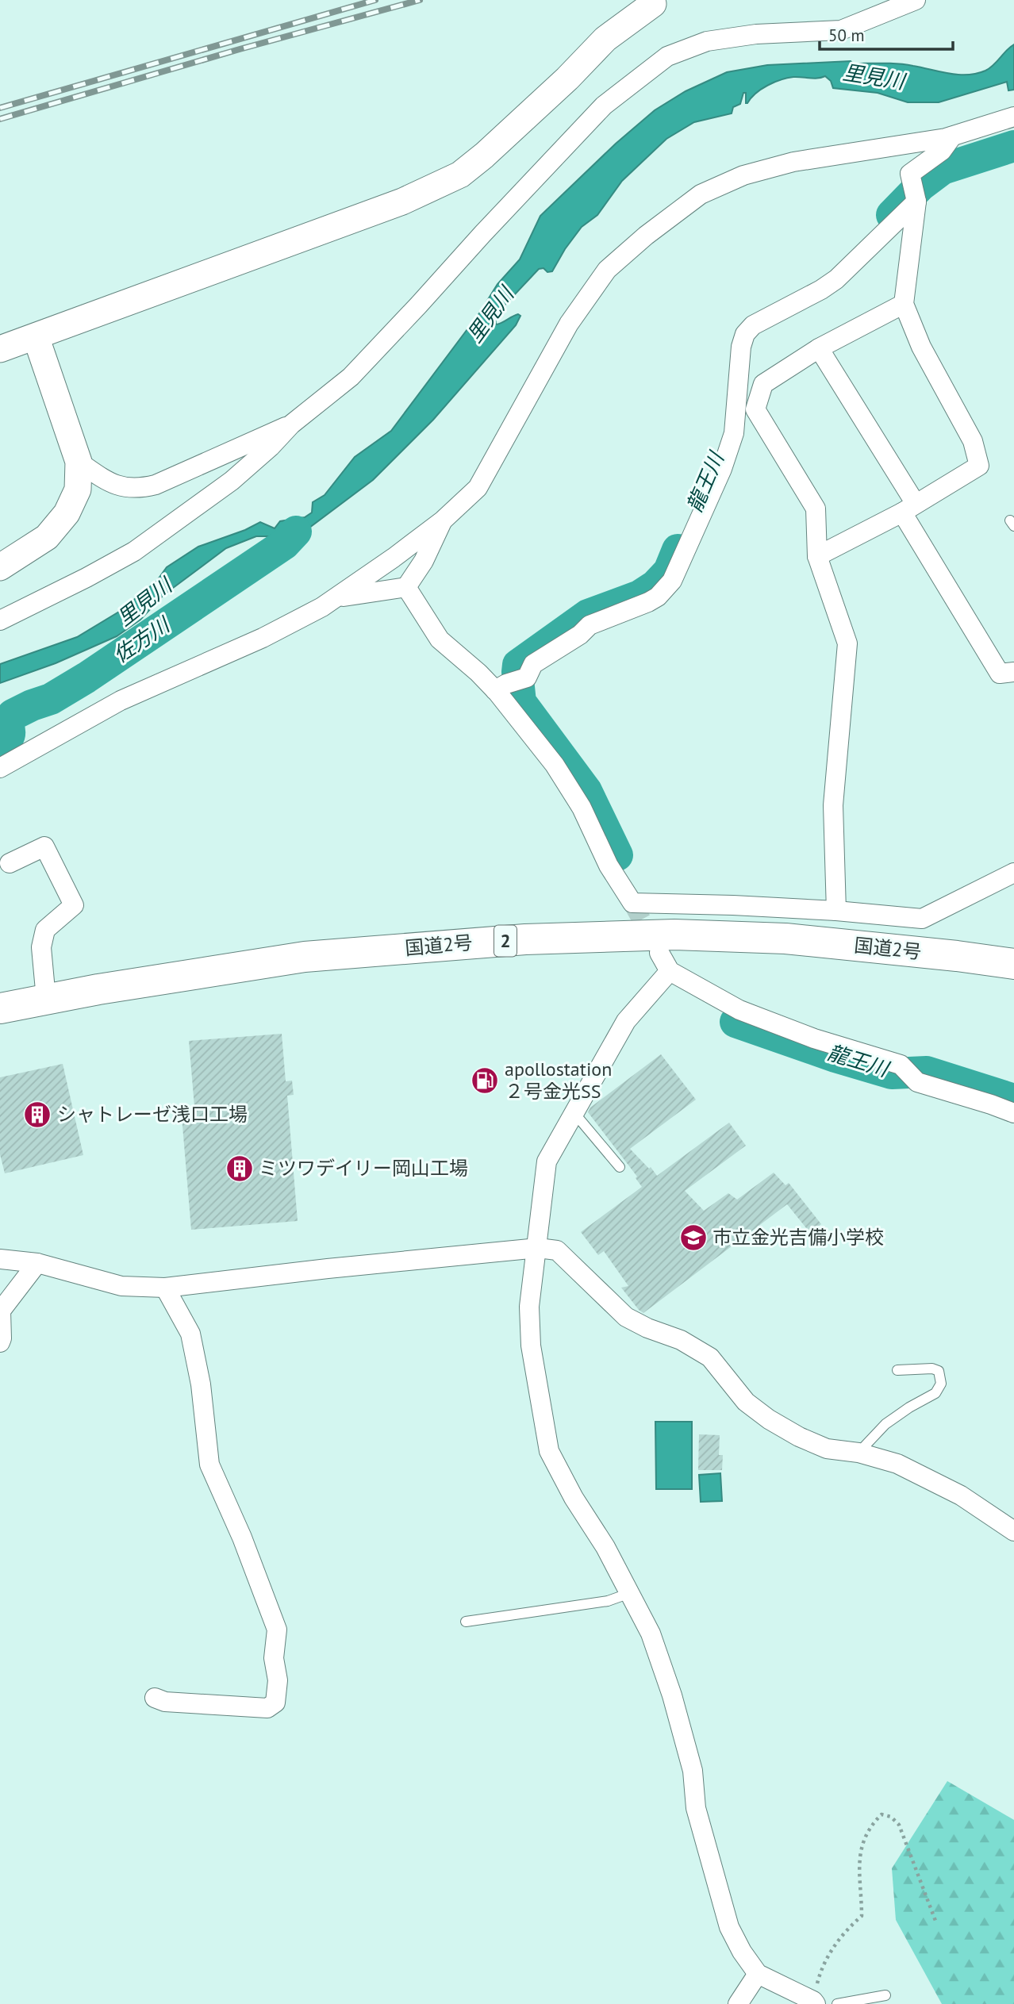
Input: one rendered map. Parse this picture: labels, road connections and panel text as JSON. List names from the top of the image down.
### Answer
{
  "streets": {
    "highway": ["2", "国道2号"]
  },
  "water": ["里見川", "龍王川", "佐方川"],
  "places": {
    "fuel station": ["apollostation ２号金光SS"],
    "building": ["シャトレーゼ浅口工場", "ミツワデイリー岡山工場"],
    "school or university": ["市立金光吉備小学校"]
  },
  "scale_bar": "50 m"
}
